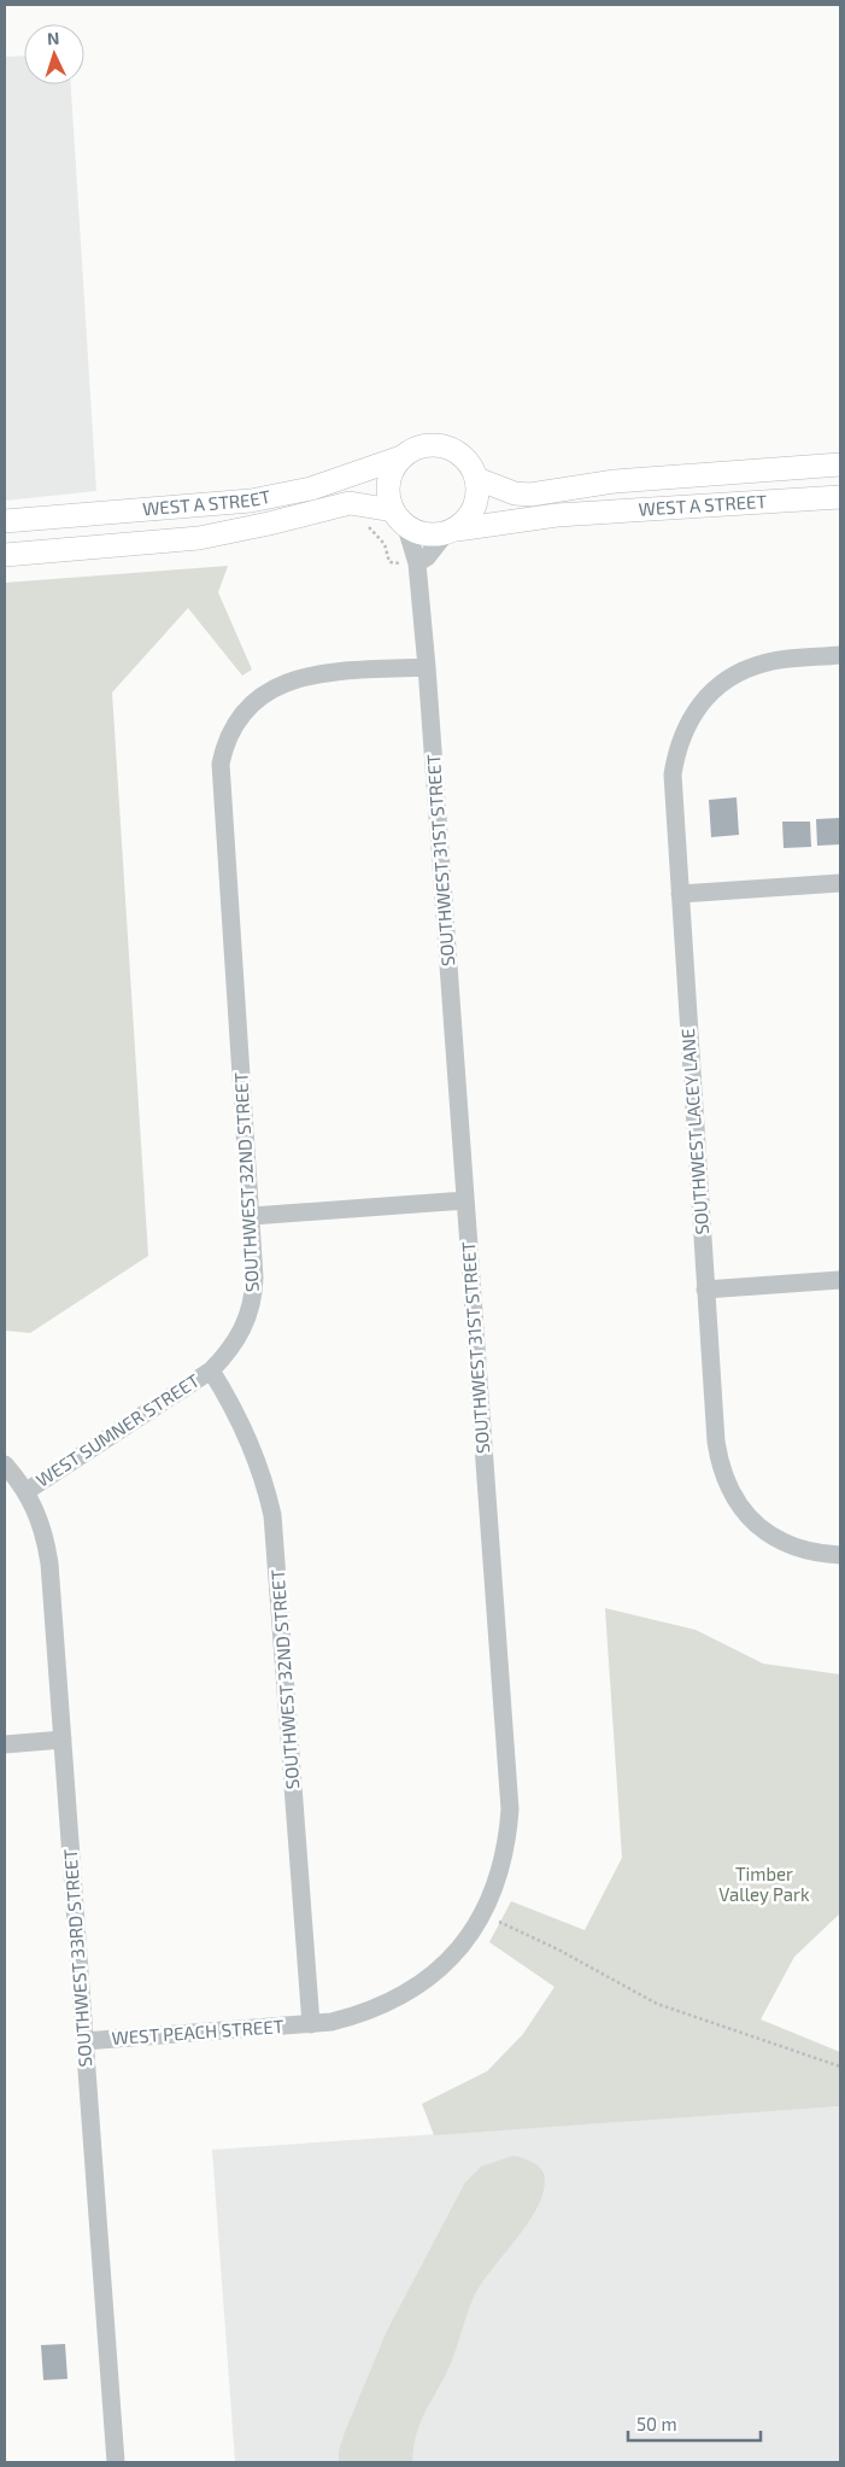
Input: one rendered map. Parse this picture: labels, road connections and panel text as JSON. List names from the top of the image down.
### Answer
{
  "streets": {
    "main road": ["WEST A STREET"],
    "street": [
      "SOUTHWEST 31ST STREET",
      "SOUTHWEST LACEY LANE",
      "SOUTHWEST 32ND STREET",
      "WEST SUMNER STREET",
      "SOUTHWEST 33RD STREET",
      "WEST PEACH STREET"
    ]
  },
  "crossings": [
    ["WEST A STREET", "SOUTHWEST 31ST STREET"],
    ["SOUTHWEST 31ST STREET", "SOUTHWEST 32ND STREET"],
    ["SOUTHWEST 31ST STREET", "WEST PEACH STREET"],
    ["SOUTHWEST 32ND STREET", "WEST SUMNER STREET"],
    ["SOUTHWEST 32ND STREET", "WEST PEACH STREET"],
    ["WEST SUMNER STREET", "SOUTHWEST 33RD STREET"],
    ["SOUTHWEST 33RD STREET", "WEST PEACH STREET"]
  ],
  "parks": ["Timber Valley Park"],
  "scale_bar": "50 m",
  "north": "top"
}
